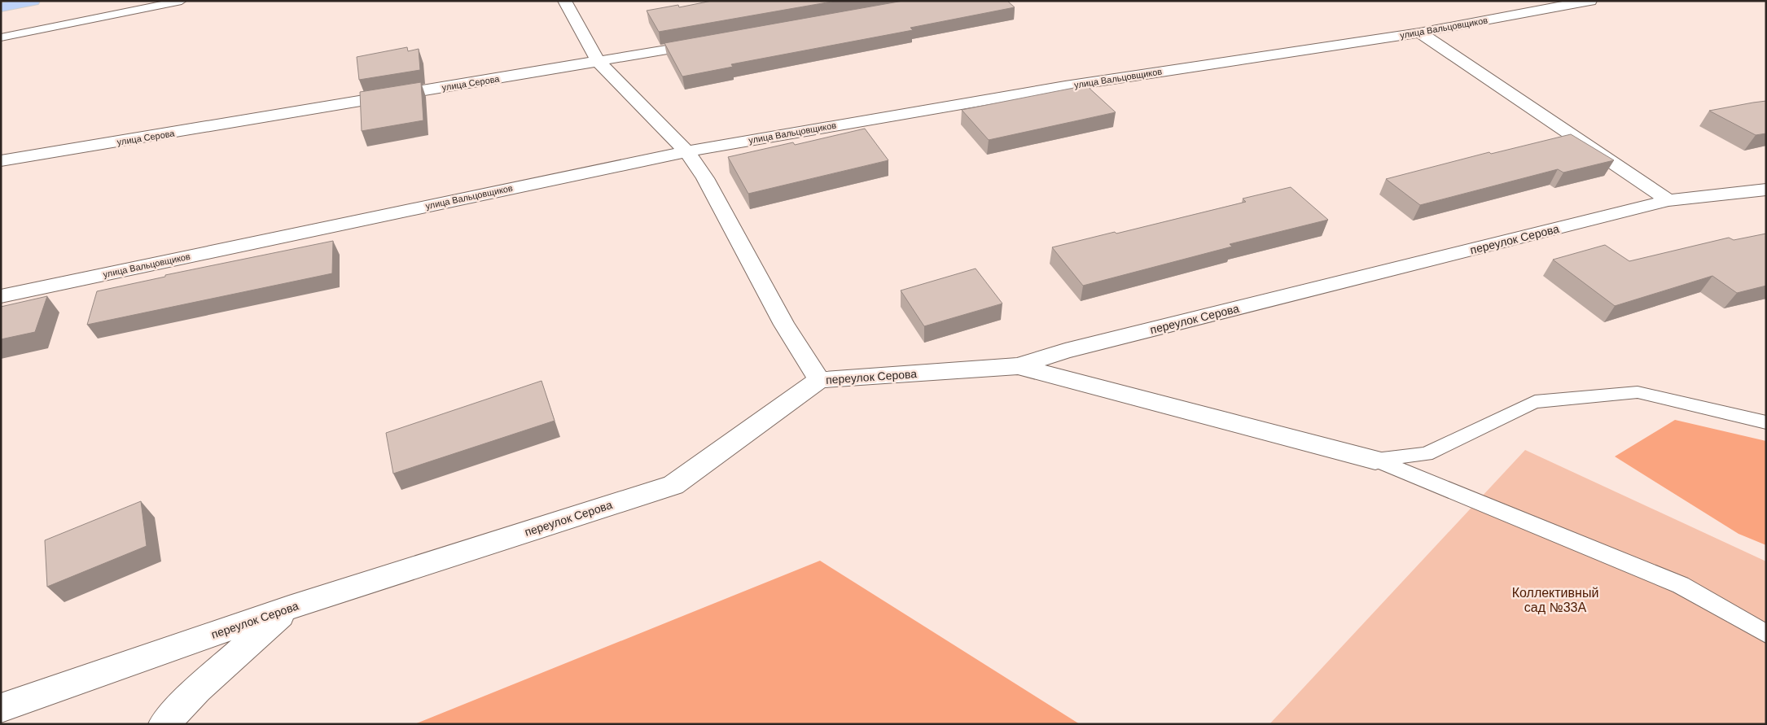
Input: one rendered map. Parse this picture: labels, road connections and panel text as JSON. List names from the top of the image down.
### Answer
{
  "streets": {
    "street": ["улица Вальцовщиков", "улица Серова", "переулок Серова"]
  },
  "parks": ["Коллективный сад №33А"]
}
